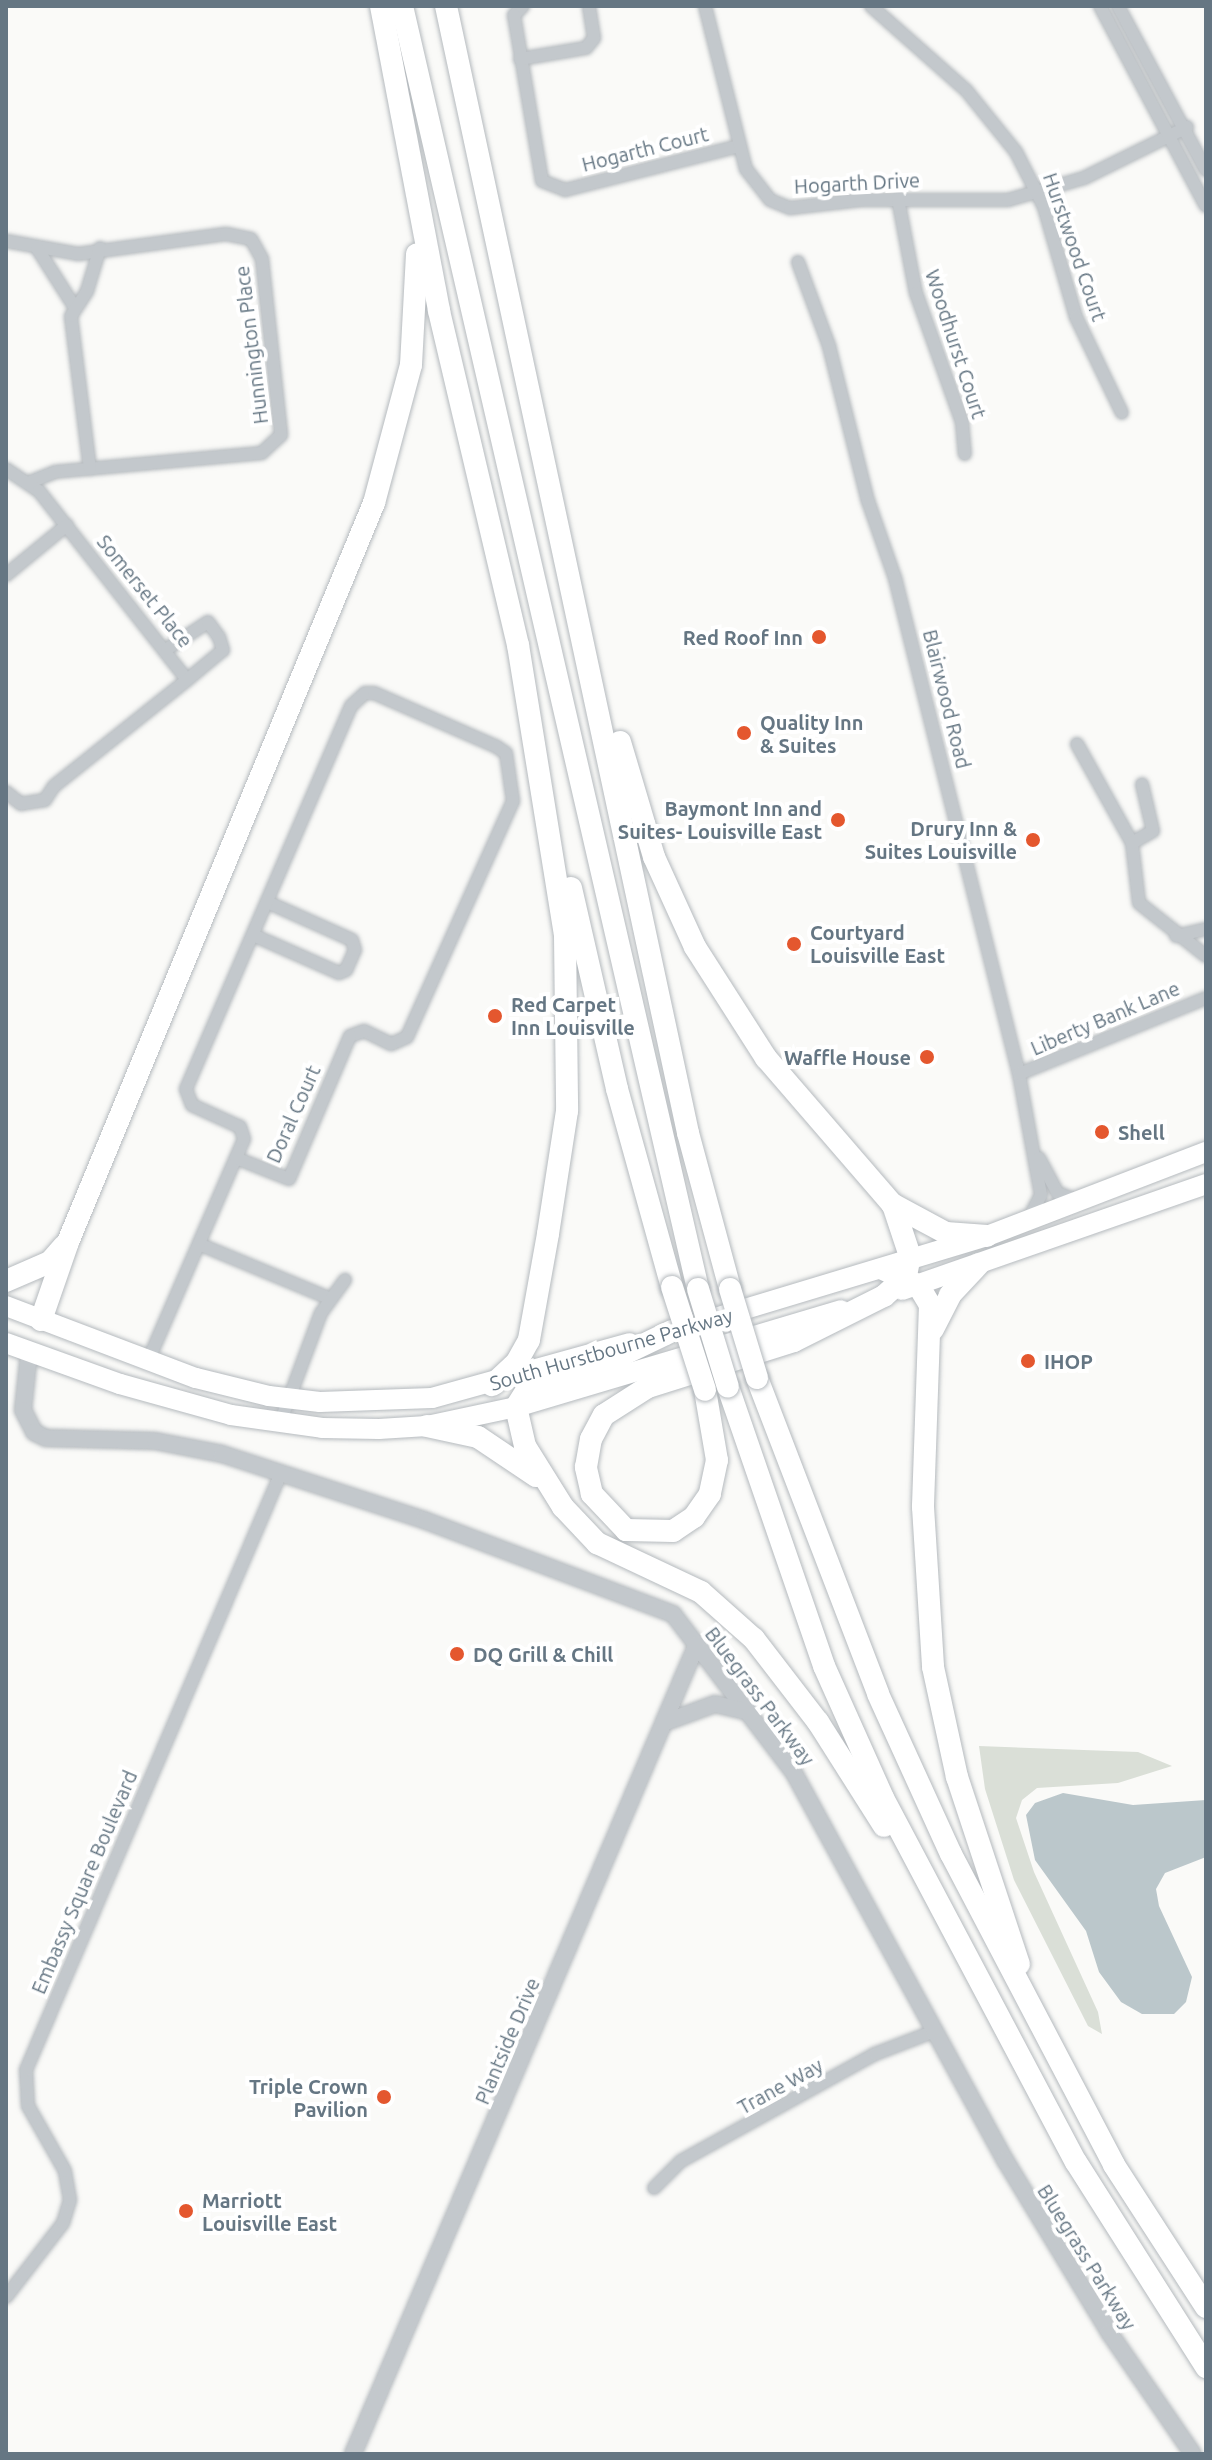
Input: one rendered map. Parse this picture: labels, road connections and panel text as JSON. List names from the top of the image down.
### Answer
{
  "streets": {
    "main road": ["South Hurstbourne Parkway"],
    "street": [
      "Hogarth Court",
      "Hogarth Drive",
      "Hurstwood Court",
      "Woodhurst Court",
      "Hunnington Place",
      "Somerset Place",
      "Blairwood Road",
      "Liberty Bank Lane",
      "Doral Court",
      "Bluegrass Parkway",
      "Embassy Square Boulevard",
      "Plantside Drive",
      "Trane Way"
    ]
  },
  "crossings": [
    ["Hogarth Court", "Hogarth Drive"],
    ["Hogarth Drive", "Hurstwood Court"],
    ["Hogarth Drive", "Woodhurst Court"],
    ["Hunnington Place", "Somerset Place"],
    ["Blairwood Road", "Liberty Bank Lane"],
    ["South Hurstbourne Parkway", "Bluegrass Parkway"],
    ["Bluegrass Parkway", "Embassy Square Boulevard"],
    ["Bluegrass Parkway", "Plantside Drive"],
    ["Bluegrass Parkway", "Trane Way"]
  ],
  "places": [
    "Red Roof Inn",
    "Quality Inn & Suites",
    "Baymont Inn and Suites- Louisville East",
    "Drury Inn & Suites Louisville",
    "Courtyard Louisville East",
    "Red Carpet Inn Louisville",
    "Waffle House",
    "Shell",
    "IHOP",
    "DQ Grill & Chill",
    "Triple Crown Pavilion",
    "Marriott Louisville East"
  ]
}
